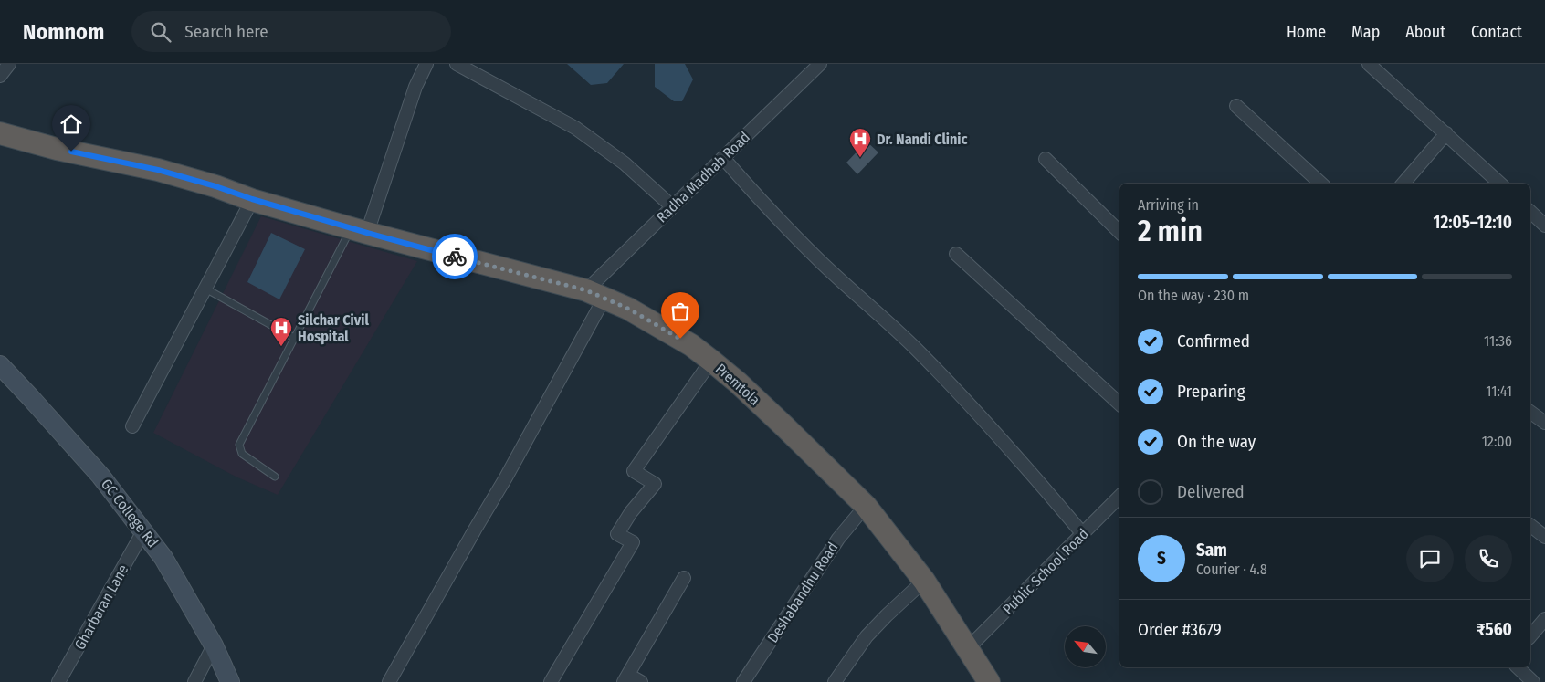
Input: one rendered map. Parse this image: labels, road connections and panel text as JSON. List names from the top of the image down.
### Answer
{
  "streets": {
    "highway": ["Premtola"],
    "main road": ["GC College Rd"],
    "street": [
      "Radha Madhab Road",
      "Public School Road",
      "Deshabandhu Road",
      "Gharbaran Lane"
    ]
  },
  "crossings": [
    ["Radha Madhab Road", "Premtola"],
    ["Premtola", "Public School Road"],
    ["Premtola", "Deshabandhu Road"],
    ["GC College Rd", "Gharbaran Lane"]
  ],
  "places": {
    "hospital": ["Dr. Nandi Clinic", "Silchar Civil Hospital"]
  },
  "north": "top left",
  "page": {
    "header": "Nomnom",
    "search": "Search here",
    "nav": [
      "Home",
      "Map",
      "About",
      "Contact"
    ],
    "heading": ["2 min", "Arriving in", "12:05–12:10"],
    "panel": [
      "Sam",
      "Courier · 4.8",
      "Order #3679",
      "₹560"
    ],
    "bar": "On the way · 230 m",
    "list": [
      ["Confirmed", "11:36"],
      ["Preparing", "11:41"],
      ["On the way", "12:00"],
      "Delivered"
    ],
    "round": "S"
  }
}
